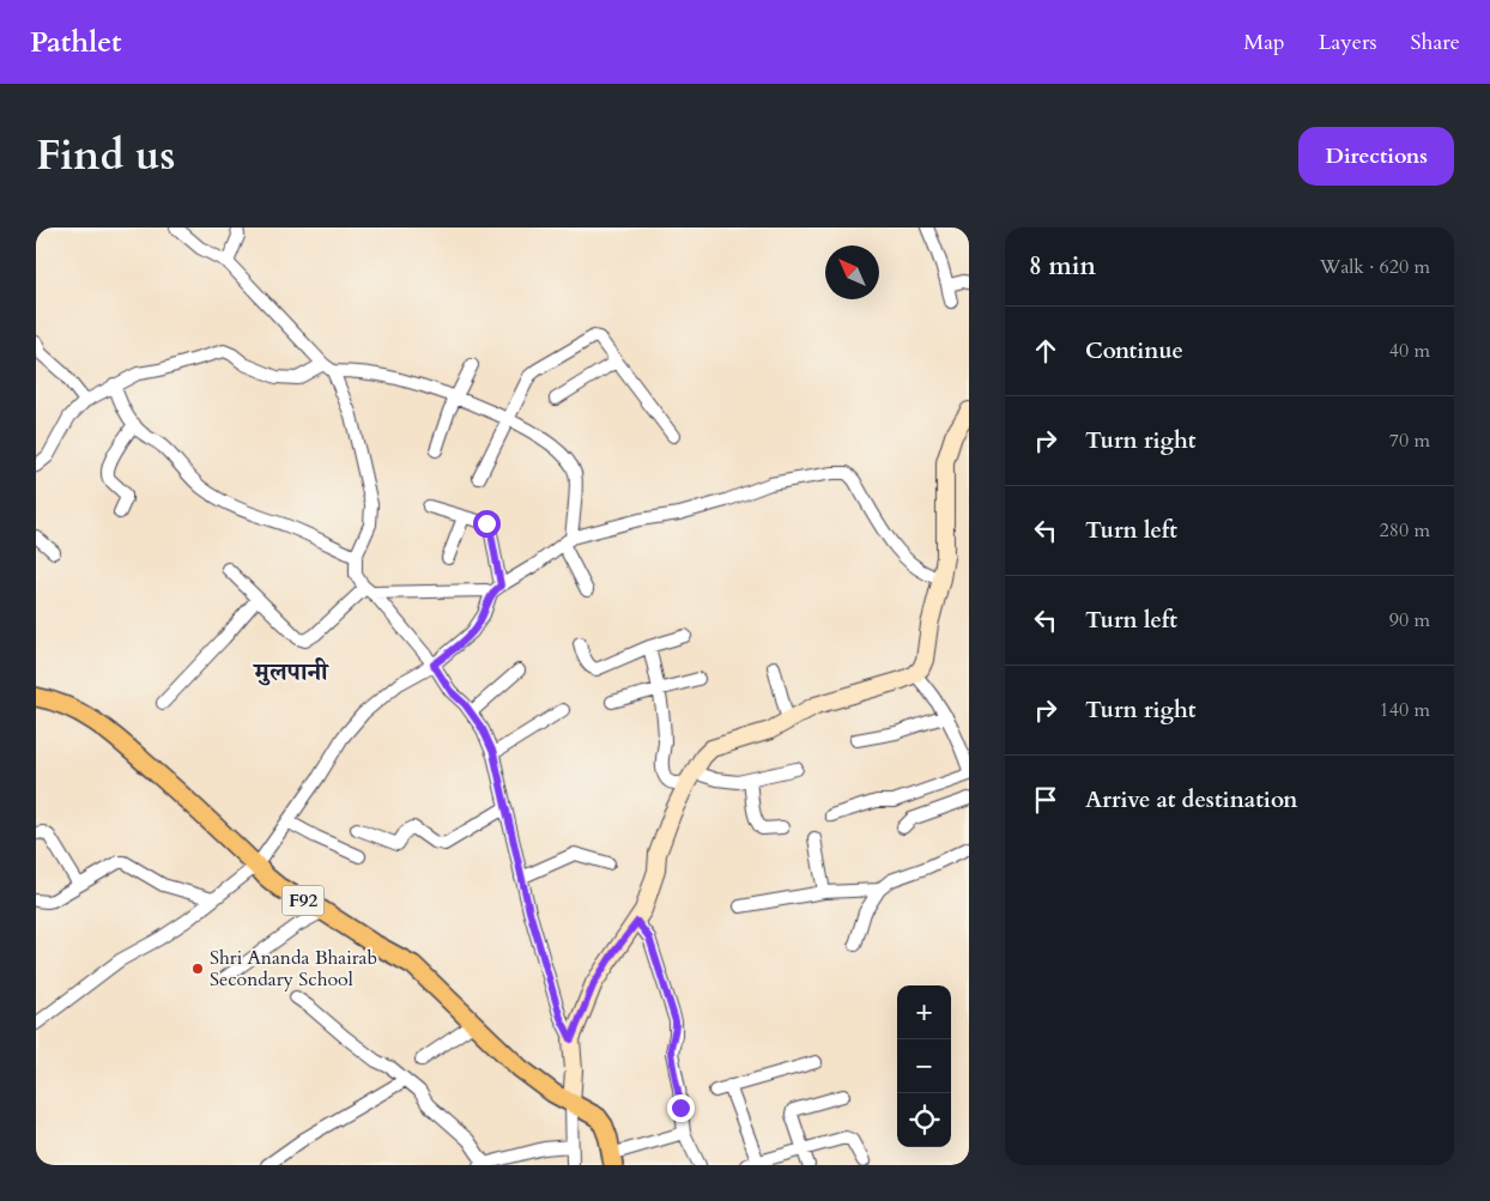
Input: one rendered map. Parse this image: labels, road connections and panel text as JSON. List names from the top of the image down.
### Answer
{
  "streets": {
    "main road": ["F92"]
  },
  "districts": ["मुलपानी"],
  "places": ["Shri Ananda Bhairab Secondary School"],
  "north": "top left",
  "page": {
    "header": "Pathlet",
    "nav": ["Map", "Layers", "Share"],
    "title": "Find us",
    "buttons": "Directions",
    "heading": ["8 min", "Walk · 620 m"],
    "list": [
      ["Continue", "40 m"],
      ["Turn right", "70 m"],
      ["Turn left", "280 m"],
      ["Turn left", "90 m"],
      ["Turn right", "140 m"],
      "Arrive at destination"
    ],
    "map_buttons": ["+", "−"]
  }
}
